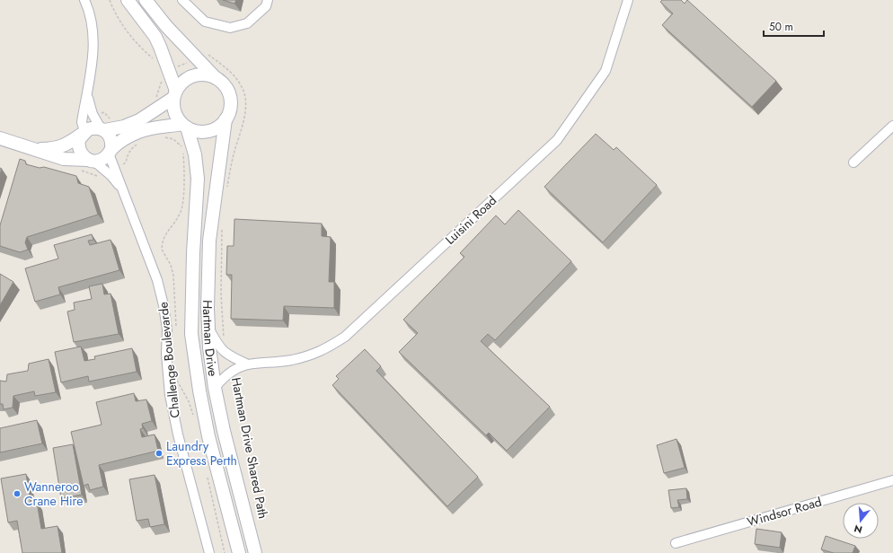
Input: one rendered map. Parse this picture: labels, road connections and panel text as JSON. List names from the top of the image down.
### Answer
{
  "streets": {
    "main road": ["Hartman Drive"],
    "street": ["Luisini Road", "Challenge Boulevarde", "Windsor Road"]
  },
  "crossings": [
    ["Luisini Road", "Hartman Drive"]
  ],
  "places": ["Laundry Express Perth", "Wanneroo Crane Hire"],
  "scale_bar": "50 m",
  "north": "bottom"
}
